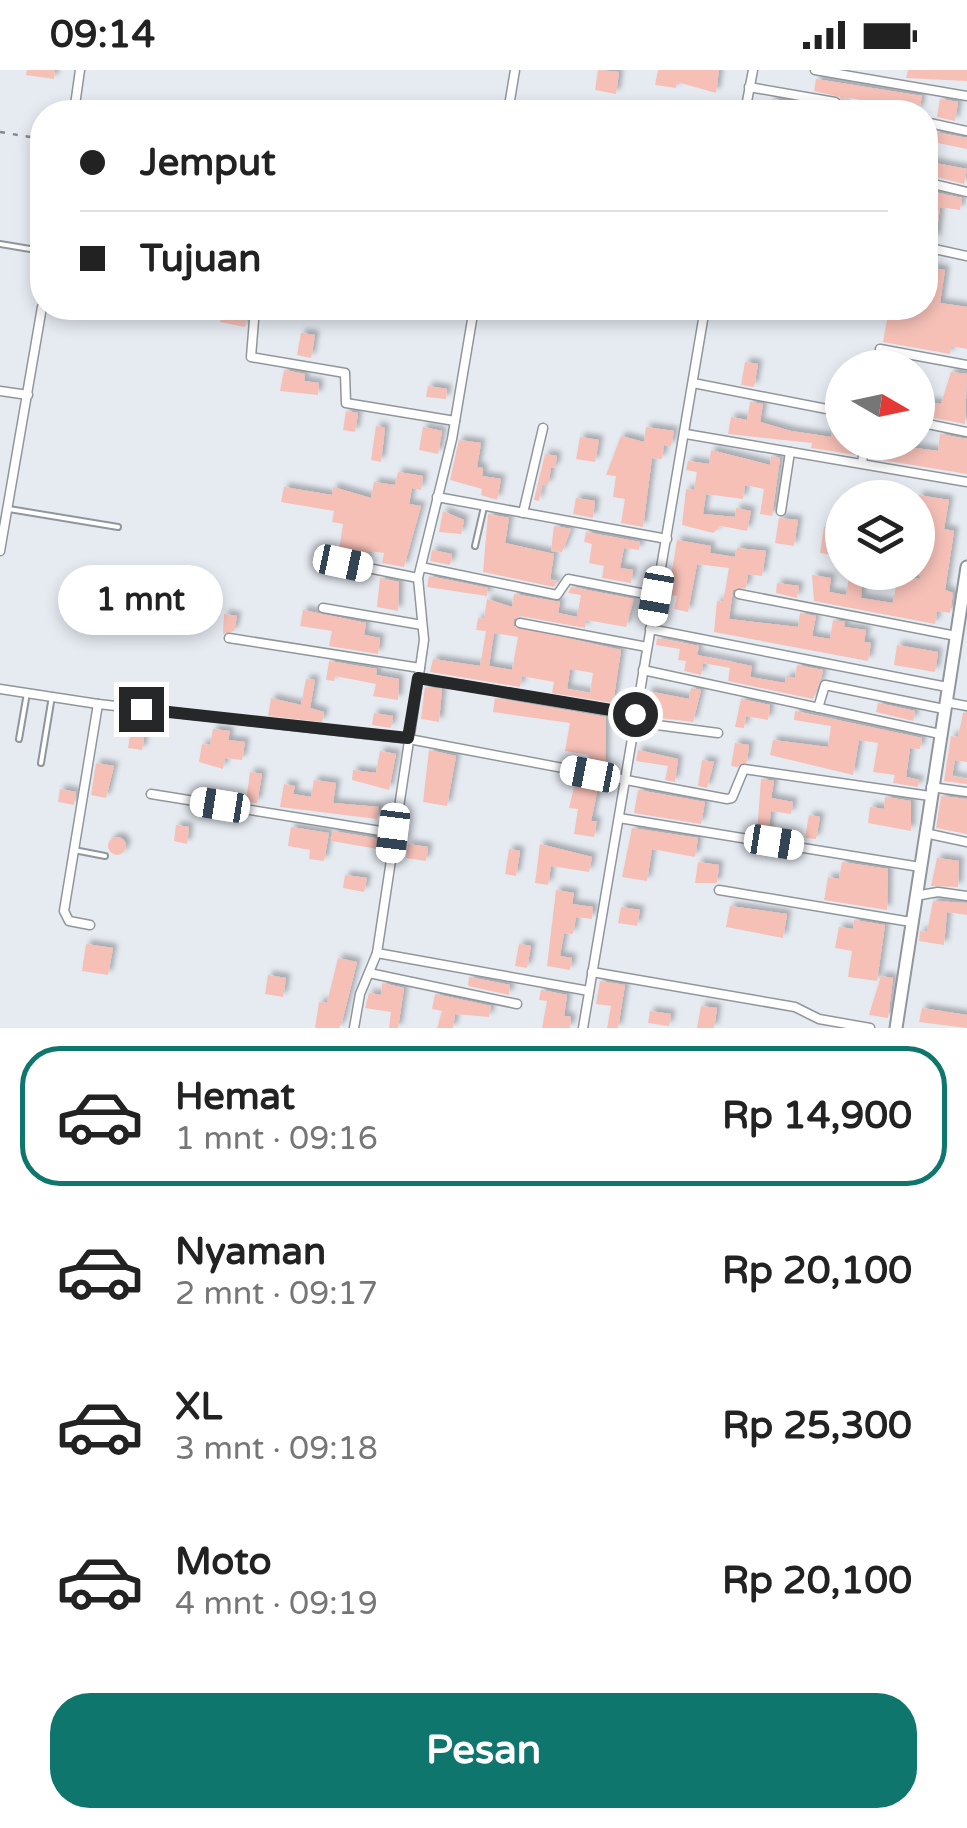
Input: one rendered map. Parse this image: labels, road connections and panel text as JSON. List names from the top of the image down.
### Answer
{
  "north": "right",
  "page": {
    "status": "09:14",
    "banner": ["Jemput", "Tujuan"],
    "bubble": "1 mnt",
    "list": [
      {
        "name": "Hemat",
        "note": "1 mnt · 09:16",
        "value": "Rp 14,900"
      },
      {
        "name": "Nyaman",
        "note": "2 mnt · 09:17",
        "value": "Rp 20,100"
      },
      {
        "name": "XL",
        "note": "3 mnt · 09:18",
        "value": "Rp 25,300"
      },
      {
        "name": "Moto",
        "note": "4 mnt · 09:19",
        "value": "Rp 20,100"
      }
    ],
    "buttons": "Pesan"
  }
}
